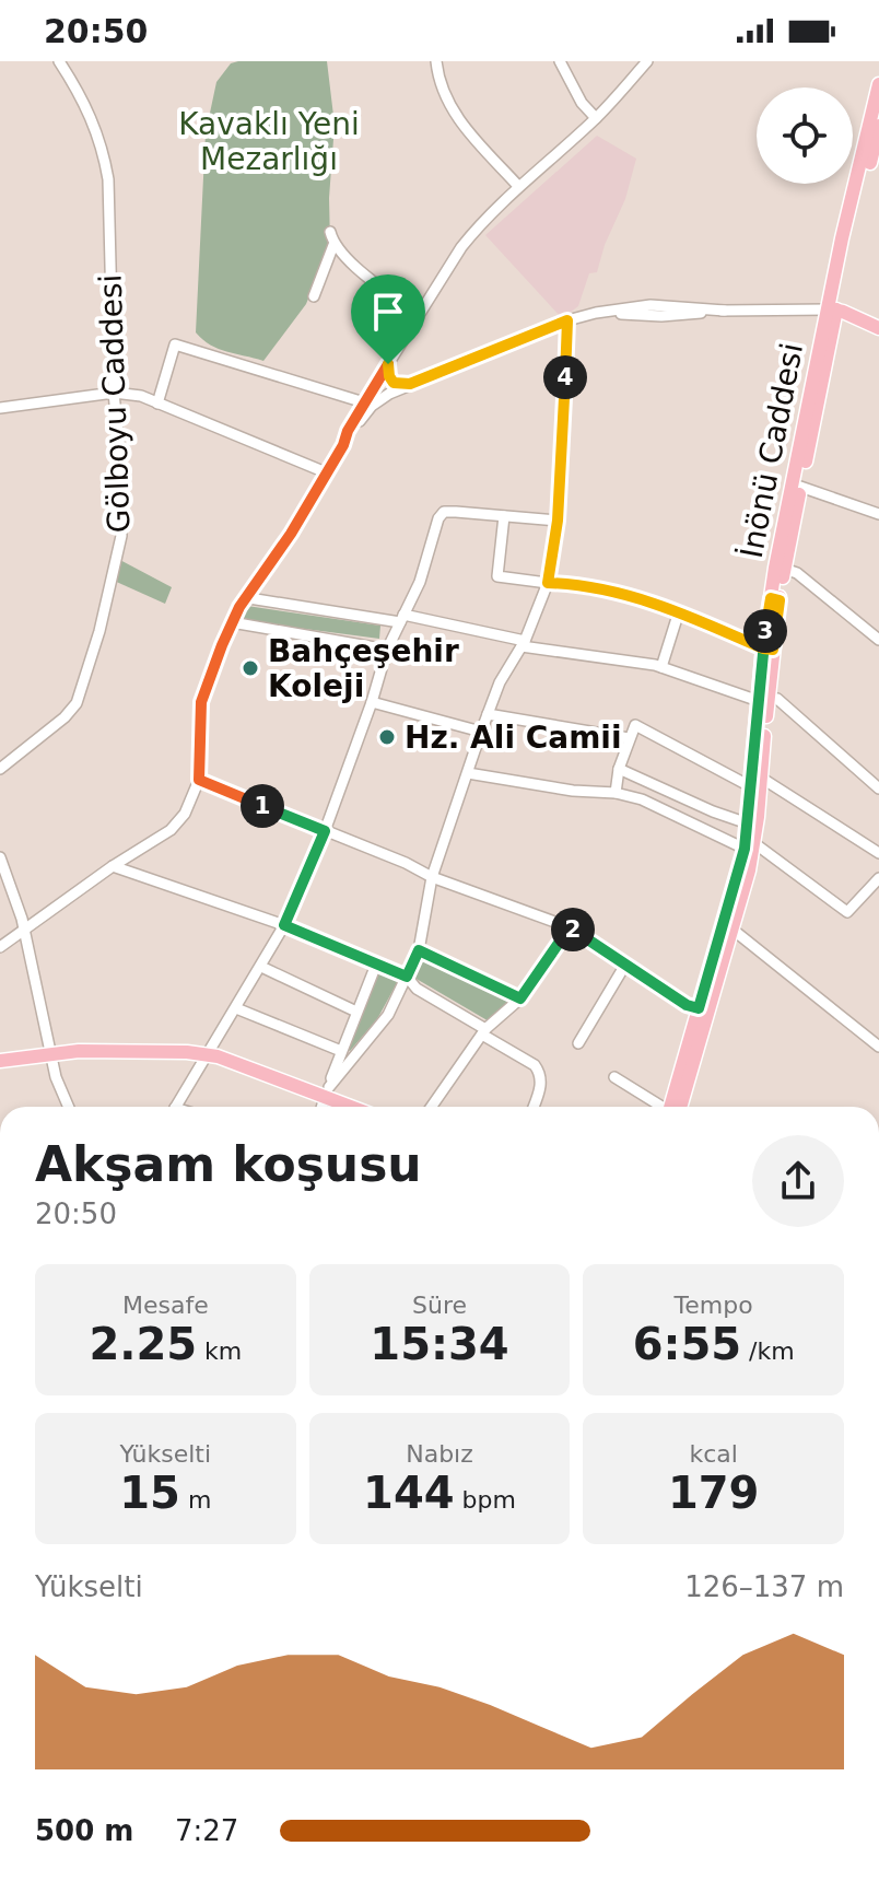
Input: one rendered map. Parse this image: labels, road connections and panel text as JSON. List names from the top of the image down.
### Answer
{
  "streets": {
    "main road": ["İnönü Caddesi"],
    "street": ["Gölboyu Caddesi"]
  },
  "parks": ["Kavaklı Yeni Mezarlığı"],
  "places": ["Bahçeşehir Koleji", "Hz. Ali Camii"],
  "page": {
    "status": "20:50",
    "pins": [
      "4",
      "3",
      "1",
      "2"
    ],
    "heading": ["Akşam koşusu", "20:50"],
    "stats": [
      ["Mesafe", "2.25 km"],
      ["Süre", "15:34"],
      ["Tempo", "6:55 /km"],
      ["Yükselti", "15 m"],
      ["Nabız", "144 bpm"],
      ["kcal", "179"]
    ],
    "chart": ["Yükselti", "126–137 m"],
    "list": [
      {
        "name": "500 m",
        "note": "7:27"
      }
    ]
  }
}
